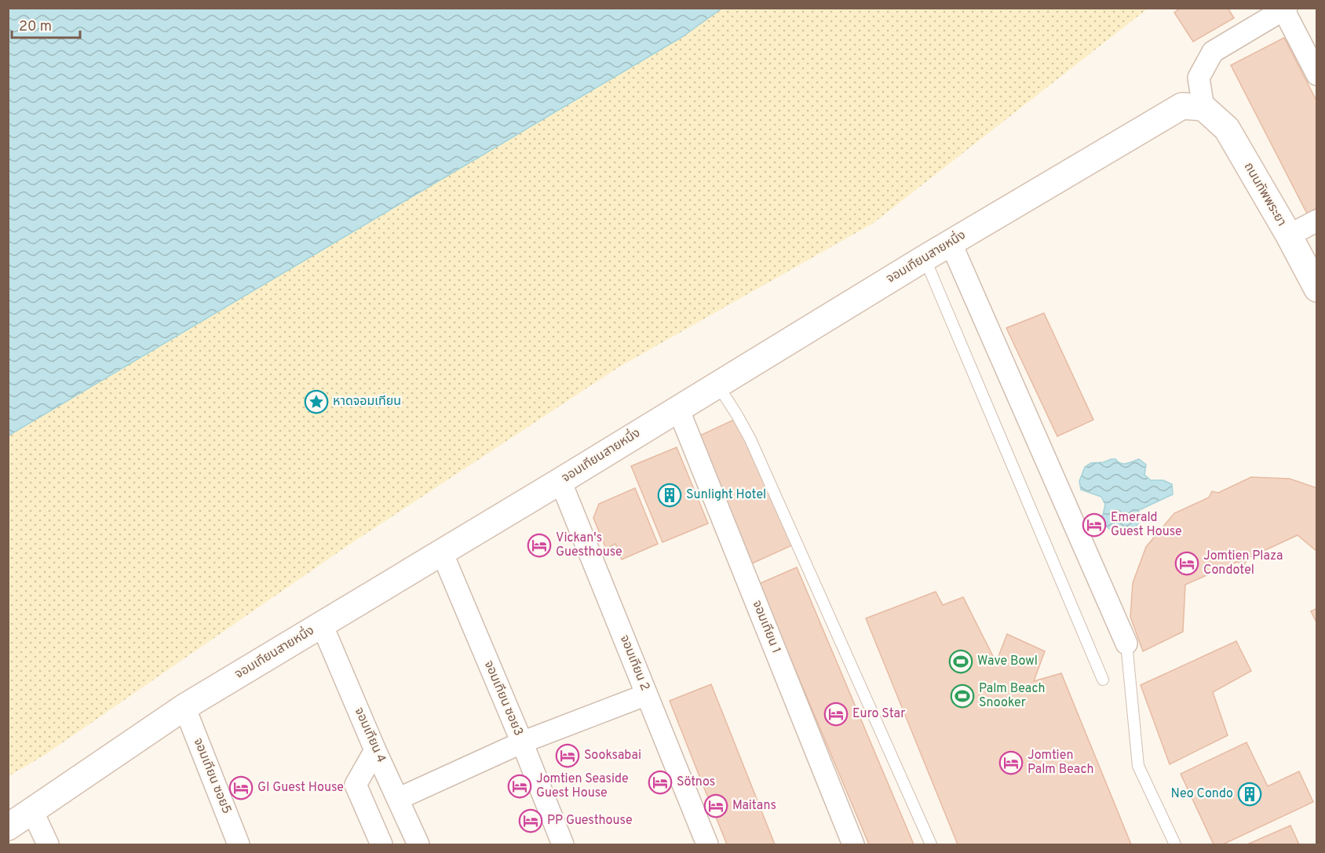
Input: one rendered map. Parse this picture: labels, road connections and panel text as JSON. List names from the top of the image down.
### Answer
{
  "streets": {
    "street": [
      "ถนนทัพพระยา",
      "จอมเทียนสายหนึ่ง",
      "จอมเทียน 1",
      "จอมเทียน 2",
      "จอมเทียน ซอย3",
      "จอมเทียน 4",
      "จอมเทียน ซอย5"
    ]
  },
  "crossings": [
    ["ถนนทัพพระยา", "จอมเทียนสายหนึ่ง"],
    ["จอมเทียนสายหนึ่ง", "จอมเทียน 1"],
    ["จอมเทียนสายหนึ่ง", "จอมเทียน 2"],
    ["จอมเทียนสายหนึ่ง", "จอมเทียน ซอย3"],
    ["จอมเทียนสายหนึ่ง", "จอมเทียน 4"],
    ["จอมเทียนสายหนึ่ง", "จอมเทียน ซอย5"]
  ],
  "places": {
    "place": ["หาดจอมเทียน"],
    "building": ["Sunlight Hotel", "Neo Condo"],
    "hotel": [
      "Emerald Guest House",
      "Vickan's Guesthouse",
      "Jomtien Plaza Condotel",
      "Euro Star",
      "Sooksabai",
      "Jomtien Palm Beach",
      "Sötnos",
      "Jomtien Seaside Guest House",
      "GI Guest House",
      "Maitans",
      "PP Guesthouse"
    ],
    "sports": ["Wave Bowl", "Palm Beach Snooker"]
  },
  "scale_bar": "20 m"
}
